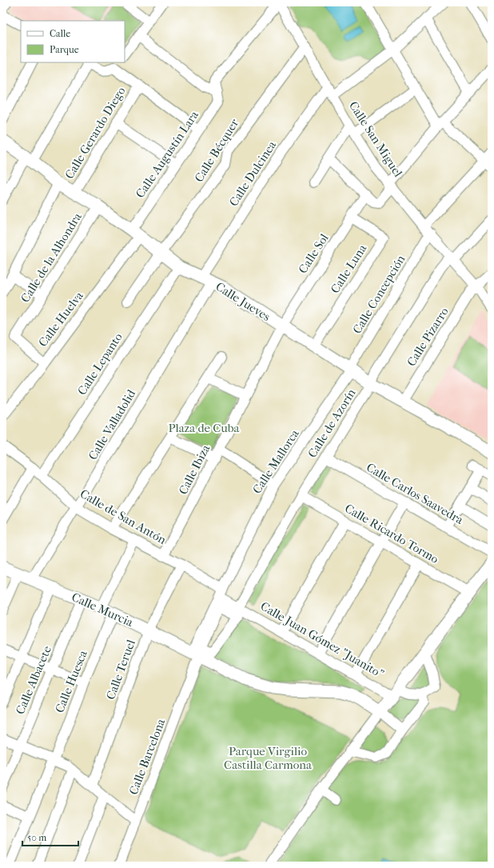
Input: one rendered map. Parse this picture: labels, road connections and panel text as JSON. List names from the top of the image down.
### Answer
{
  "streets": {
    "main road": ["Calle Jueves", "Calle Murcia"],
    "street": [
      "Calle Gerardo Diego",
      "Calle San Miguel",
      "Calle Bécquer",
      "Calle Augustín Lara",
      "Calle Dulcinea",
      "Calle Sol",
      "Calle de la Alhondra",
      "Calle Luna",
      "Calle Concepción",
      "Calle Huelva",
      "Calle Pizarro",
      "Calle Lepanto",
      "Calle de Azorín",
      "Calle Valladolid",
      "Calle Mallorca",
      "Calle Ibiza",
      "Calle Carlos Saavedra",
      "Calle de San Antón",
      "Calle Ricardo Tormo",
      "Calle Juan Gómez \"Juanito\"",
      "Calle Teruel",
      "Calle Albacete",
      "Calle Huesca",
      "Calle Barcelona"
    ]
  },
  "crossings": [
    ["Calle Gerardo Diego", "Calle Jueves"],
    ["Calle San Miguel", "Calle Bécquer"],
    ["Calle San Miguel", "Calle Augustín Lara"],
    ["Calle San Miguel", "Calle Dulcinea"],
    ["Calle San Miguel", "Calle Concepción"],
    ["Calle San Miguel", "Calle Pizarro"],
    ["Calle San Miguel", "Calle de Azorín"],
    ["Calle Bécquer", "Calle Jueves"],
    ["Calle Augustín Lara", "Calle Jueves"],
    ["Calle Augustín Lara", "Calle Huelva"],
    ["Calle Dulcinea", "Calle Jueves"],
    ["Calle Dulcinea", "Calle Valladolid"],
    ["Calle Sol", "Calle Luna"],
    ["Calle Sol", "Calle Jueves"],
    ["Calle Sol", "Calle Ibiza"],
    ["Calle de la Alhondra", "Calle Jueves"],
    ["Calle de la Alhondra", "Calle Huelva"],
    ["Calle Luna", "Calle Jueves"],
    ["Calle Concepción", "Calle Jueves"],
    ["Calle Concepción", "Calle Mallorca"],
    ["Calle Jueves", "Calle Huelva"],
    ["Calle Jueves", "Calle Pizarro"],
    ["Calle Jueves", "Calle Lepanto"],
    ["Calle Jueves", "Calle de Azorín"],
    ["Calle Jueves", "Calle Valladolid"],
    ["Calle Jueves", "Calle Mallorca"],
    ["Calle Jueves", "Calle Ibiza"],
    ["Calle Lepanto", "Calle de San Antón"],
    ["Calle de Azorín", "Calle Carlos Saavedra"],
    ["Calle de Azorín", "Calle Ricardo Tormo"],
    ["Calle de Azorín", "Calle Juan Gómez \"Juanito\""],
    ["Calle Valladolid", "Calle de San Antón"],
    ["Calle Valladolid", "Calle Murcia"],
    ["Calle Mallorca", "Calle de San Antón"],
    ["Calle Mallorca", "Calle Murcia"],
    ["Calle Mallorca", "Calle Juan Gómez \"Juanito\""],
    ["Calle Mallorca", "Calle Barcelona"],
    ["Calle Ibiza", "Calle de San Antón"],
    ["Calle de San Antón", "Calle Juan Gómez \"Juanito\""],
    ["Calle de San Antón", "Calle Teruel"],
    ["Calle Murcia", "Calle Teruel"],
    ["Calle Murcia", "Calle Albacete"],
    ["Calle Murcia", "Calle Huesca"],
    ["Calle Murcia", "Calle Barcelona"]
  ],
  "parks": ["Plaza de Cuba", "Parque Virgilio Castilla Carmona"],
  "legend": ["Calle", "Parque"],
  "scale_bar": "50 m"
}
